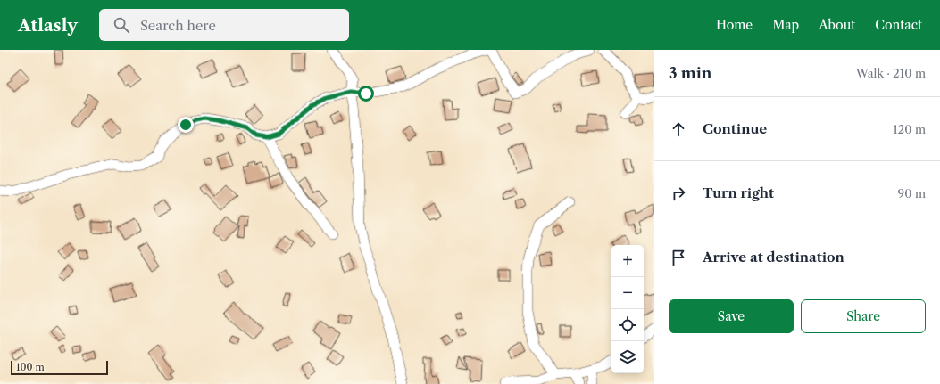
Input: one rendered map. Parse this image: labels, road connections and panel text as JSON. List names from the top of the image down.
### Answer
{
  "scale_bar": "100 m",
  "page": {
    "header": "Atlasly",
    "search": "Search here",
    "nav": [
      "Home",
      "Map",
      "About",
      "Contact"
    ],
    "heading": ["3 min", "Walk · 210 m"],
    "list": [
      ["Continue", "120 m"],
      ["Turn right", "90 m"],
      "Arrive at destination"
    ],
    "map_buttons": ["+", "−"],
    "buttons": ["Save", "Share"],
    "scale": "100 m"
  }
}
